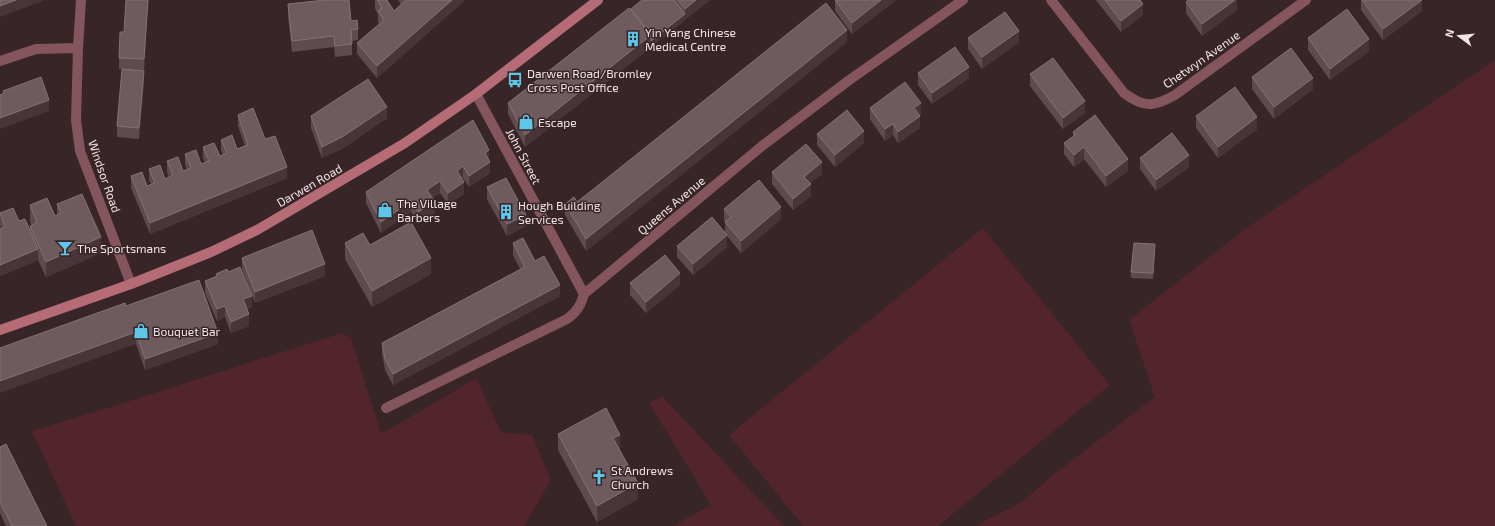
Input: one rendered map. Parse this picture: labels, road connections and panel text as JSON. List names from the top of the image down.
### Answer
{
  "streets": {
    "main road": ["Darwen Road"],
    "street": [
      "Chetwyn Avenue",
      "John Street",
      "Windsor Road",
      "Queens Avenue"
    ]
  },
  "crossings": [
    ["John Street", "Darwen Road"],
    ["John Street", "Queens Avenue"],
    ["Windsor Road", "Darwen Road"]
  ],
  "places": {
    "building": ["Yin Yang Chinese Medical Centre", "Hough Building Services"],
    "bus stop": ["Darwen Road/Bromley Cross Post Office"],
    "shop": ["Escape", "The Village Barbers", "Bouquet Bar"],
    "bar": ["The Sportsmans"],
    "church": ["St Andrews Church"]
  },
  "north": "left"
}
